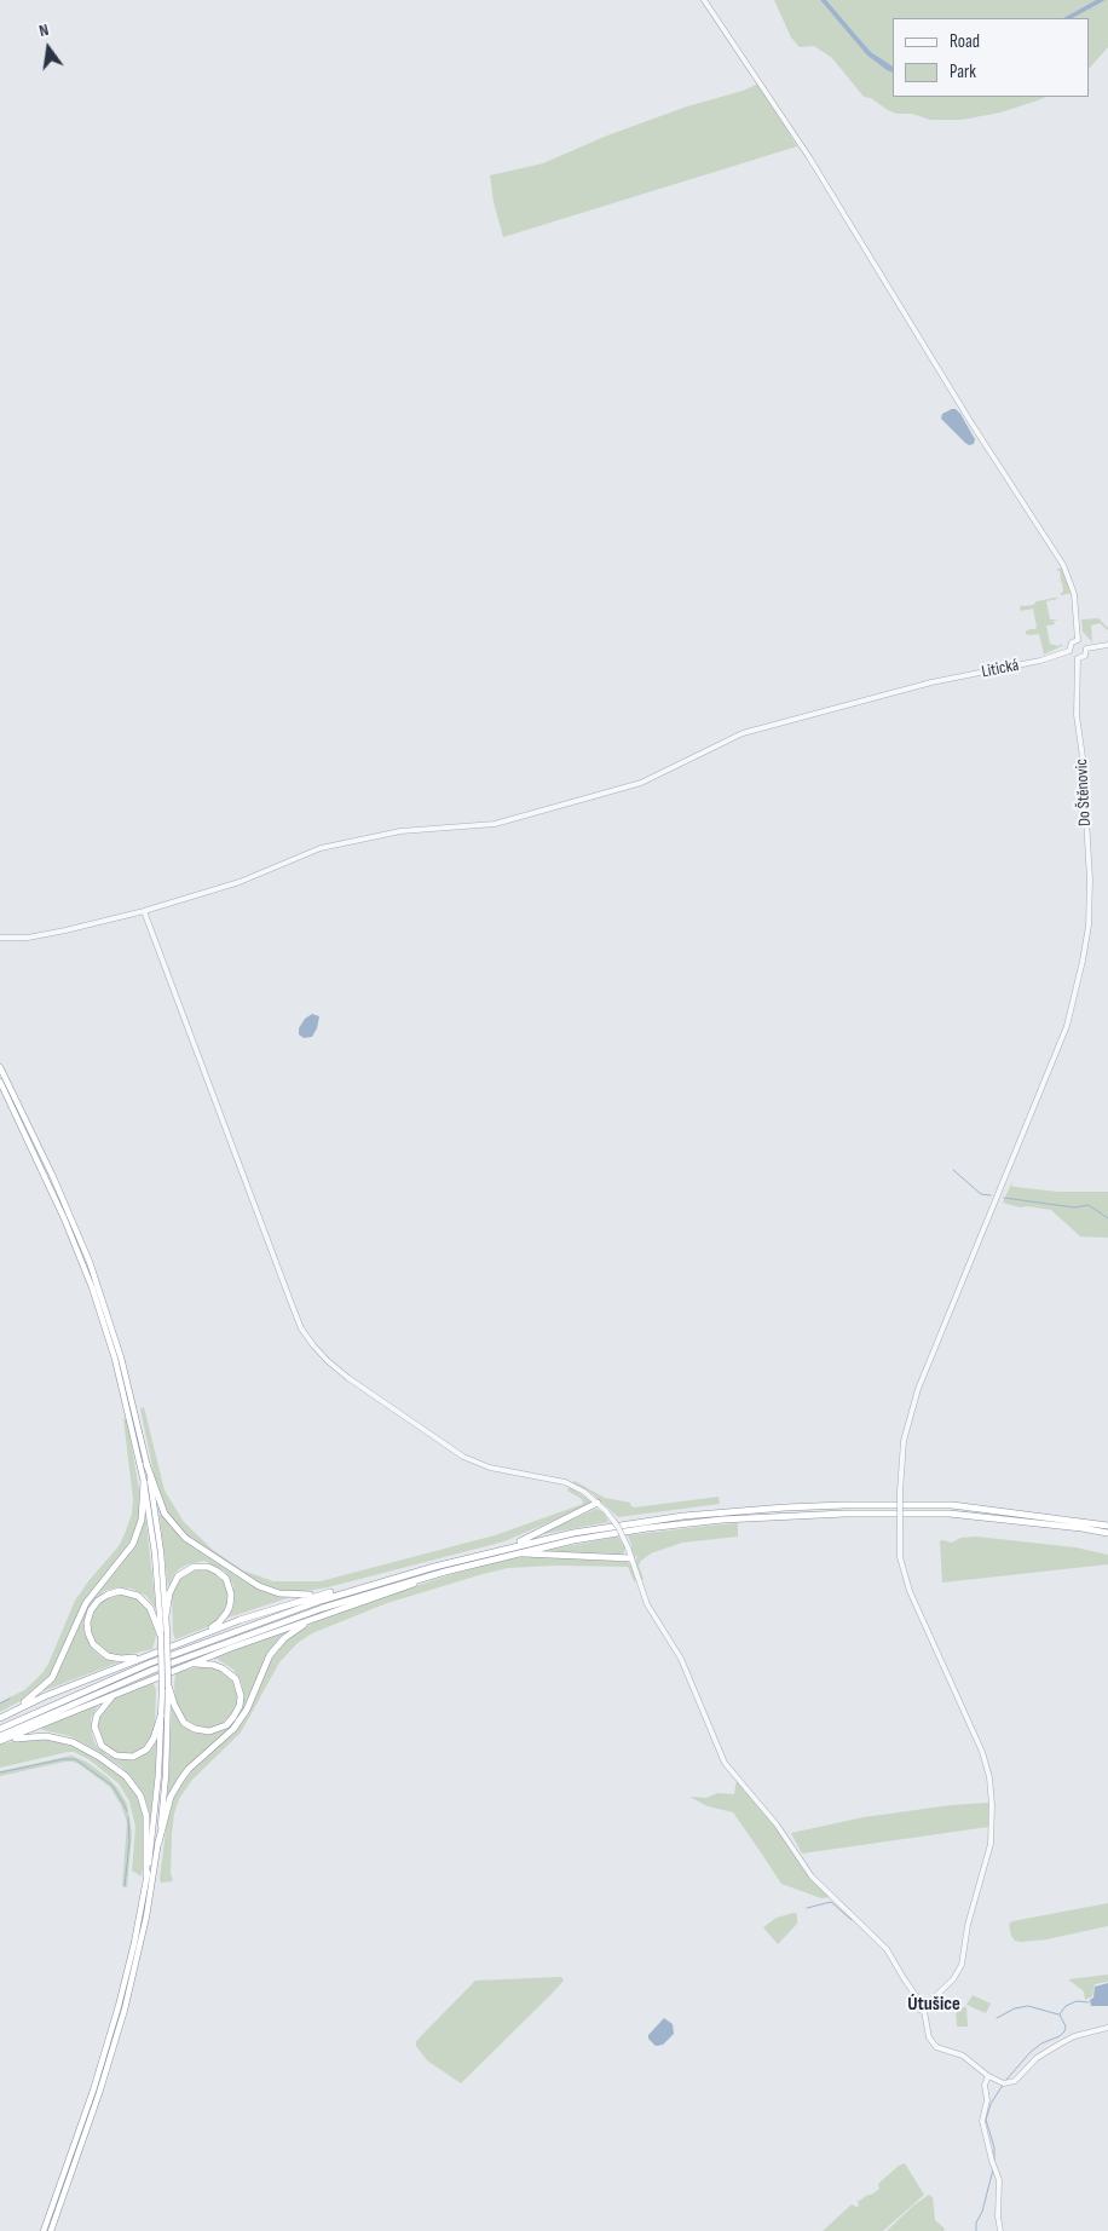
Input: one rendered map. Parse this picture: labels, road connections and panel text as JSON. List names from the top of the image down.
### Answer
{
  "streets": {
    "street": ["Litická", "Do Štěnovic"]
  },
  "crossings": [
    ["Litická", "Do Štěnovic"]
  ],
  "districts": ["Útušice"],
  "legend": ["Road", "Park"],
  "north": "top"
}
